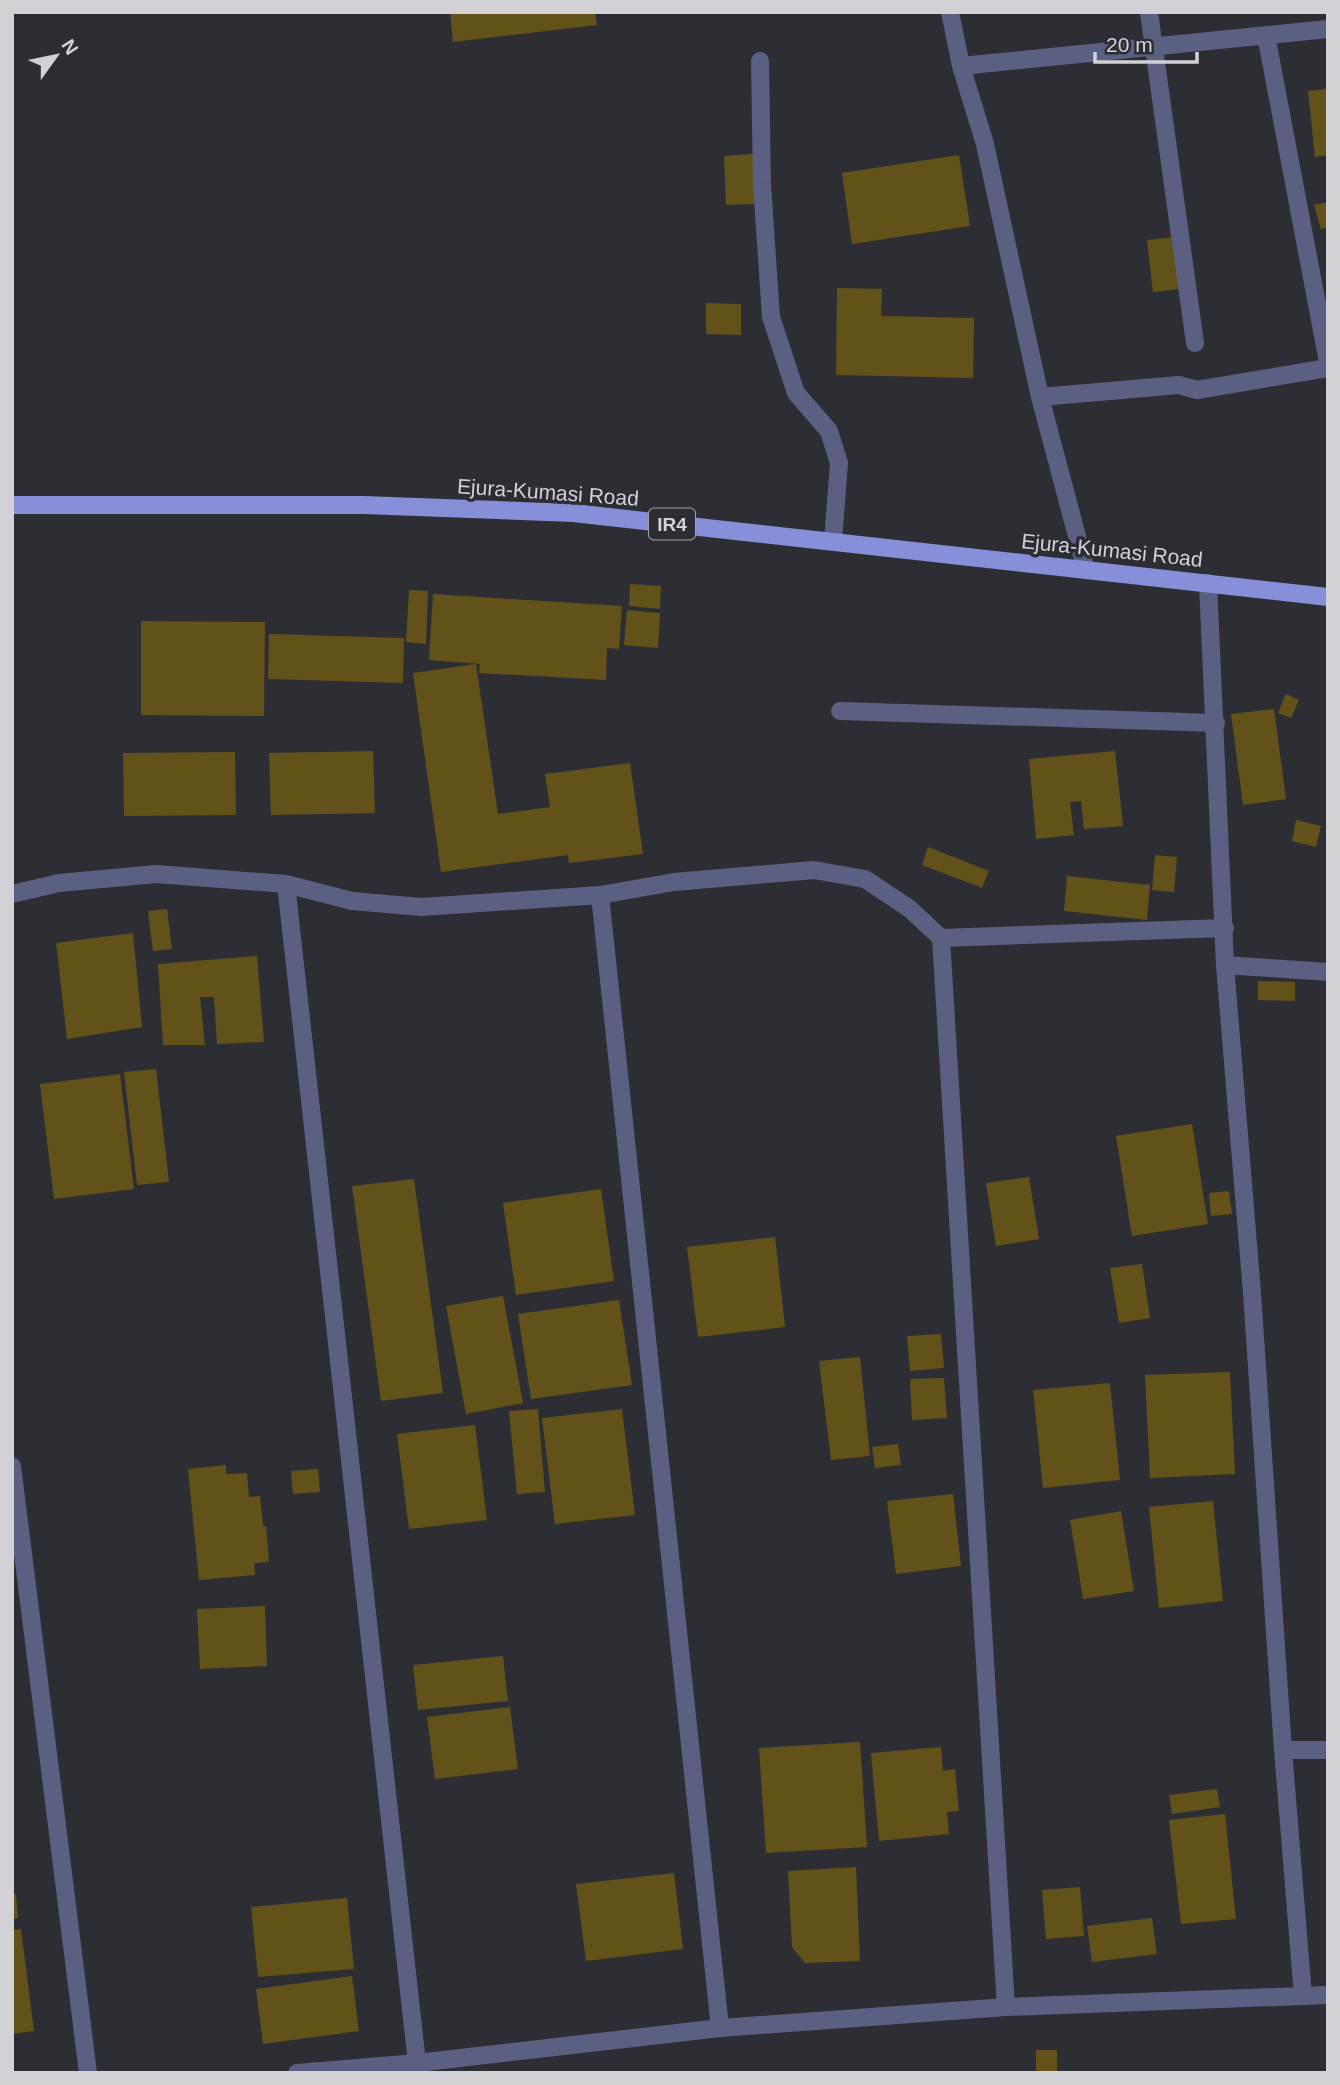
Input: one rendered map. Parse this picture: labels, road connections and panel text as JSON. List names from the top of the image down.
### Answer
{
  "streets": {
    "main road": ["Ejura-Kumasi Road", "IR4"]
  },
  "scale_bar": "20 m",
  "north": "top right"
}
